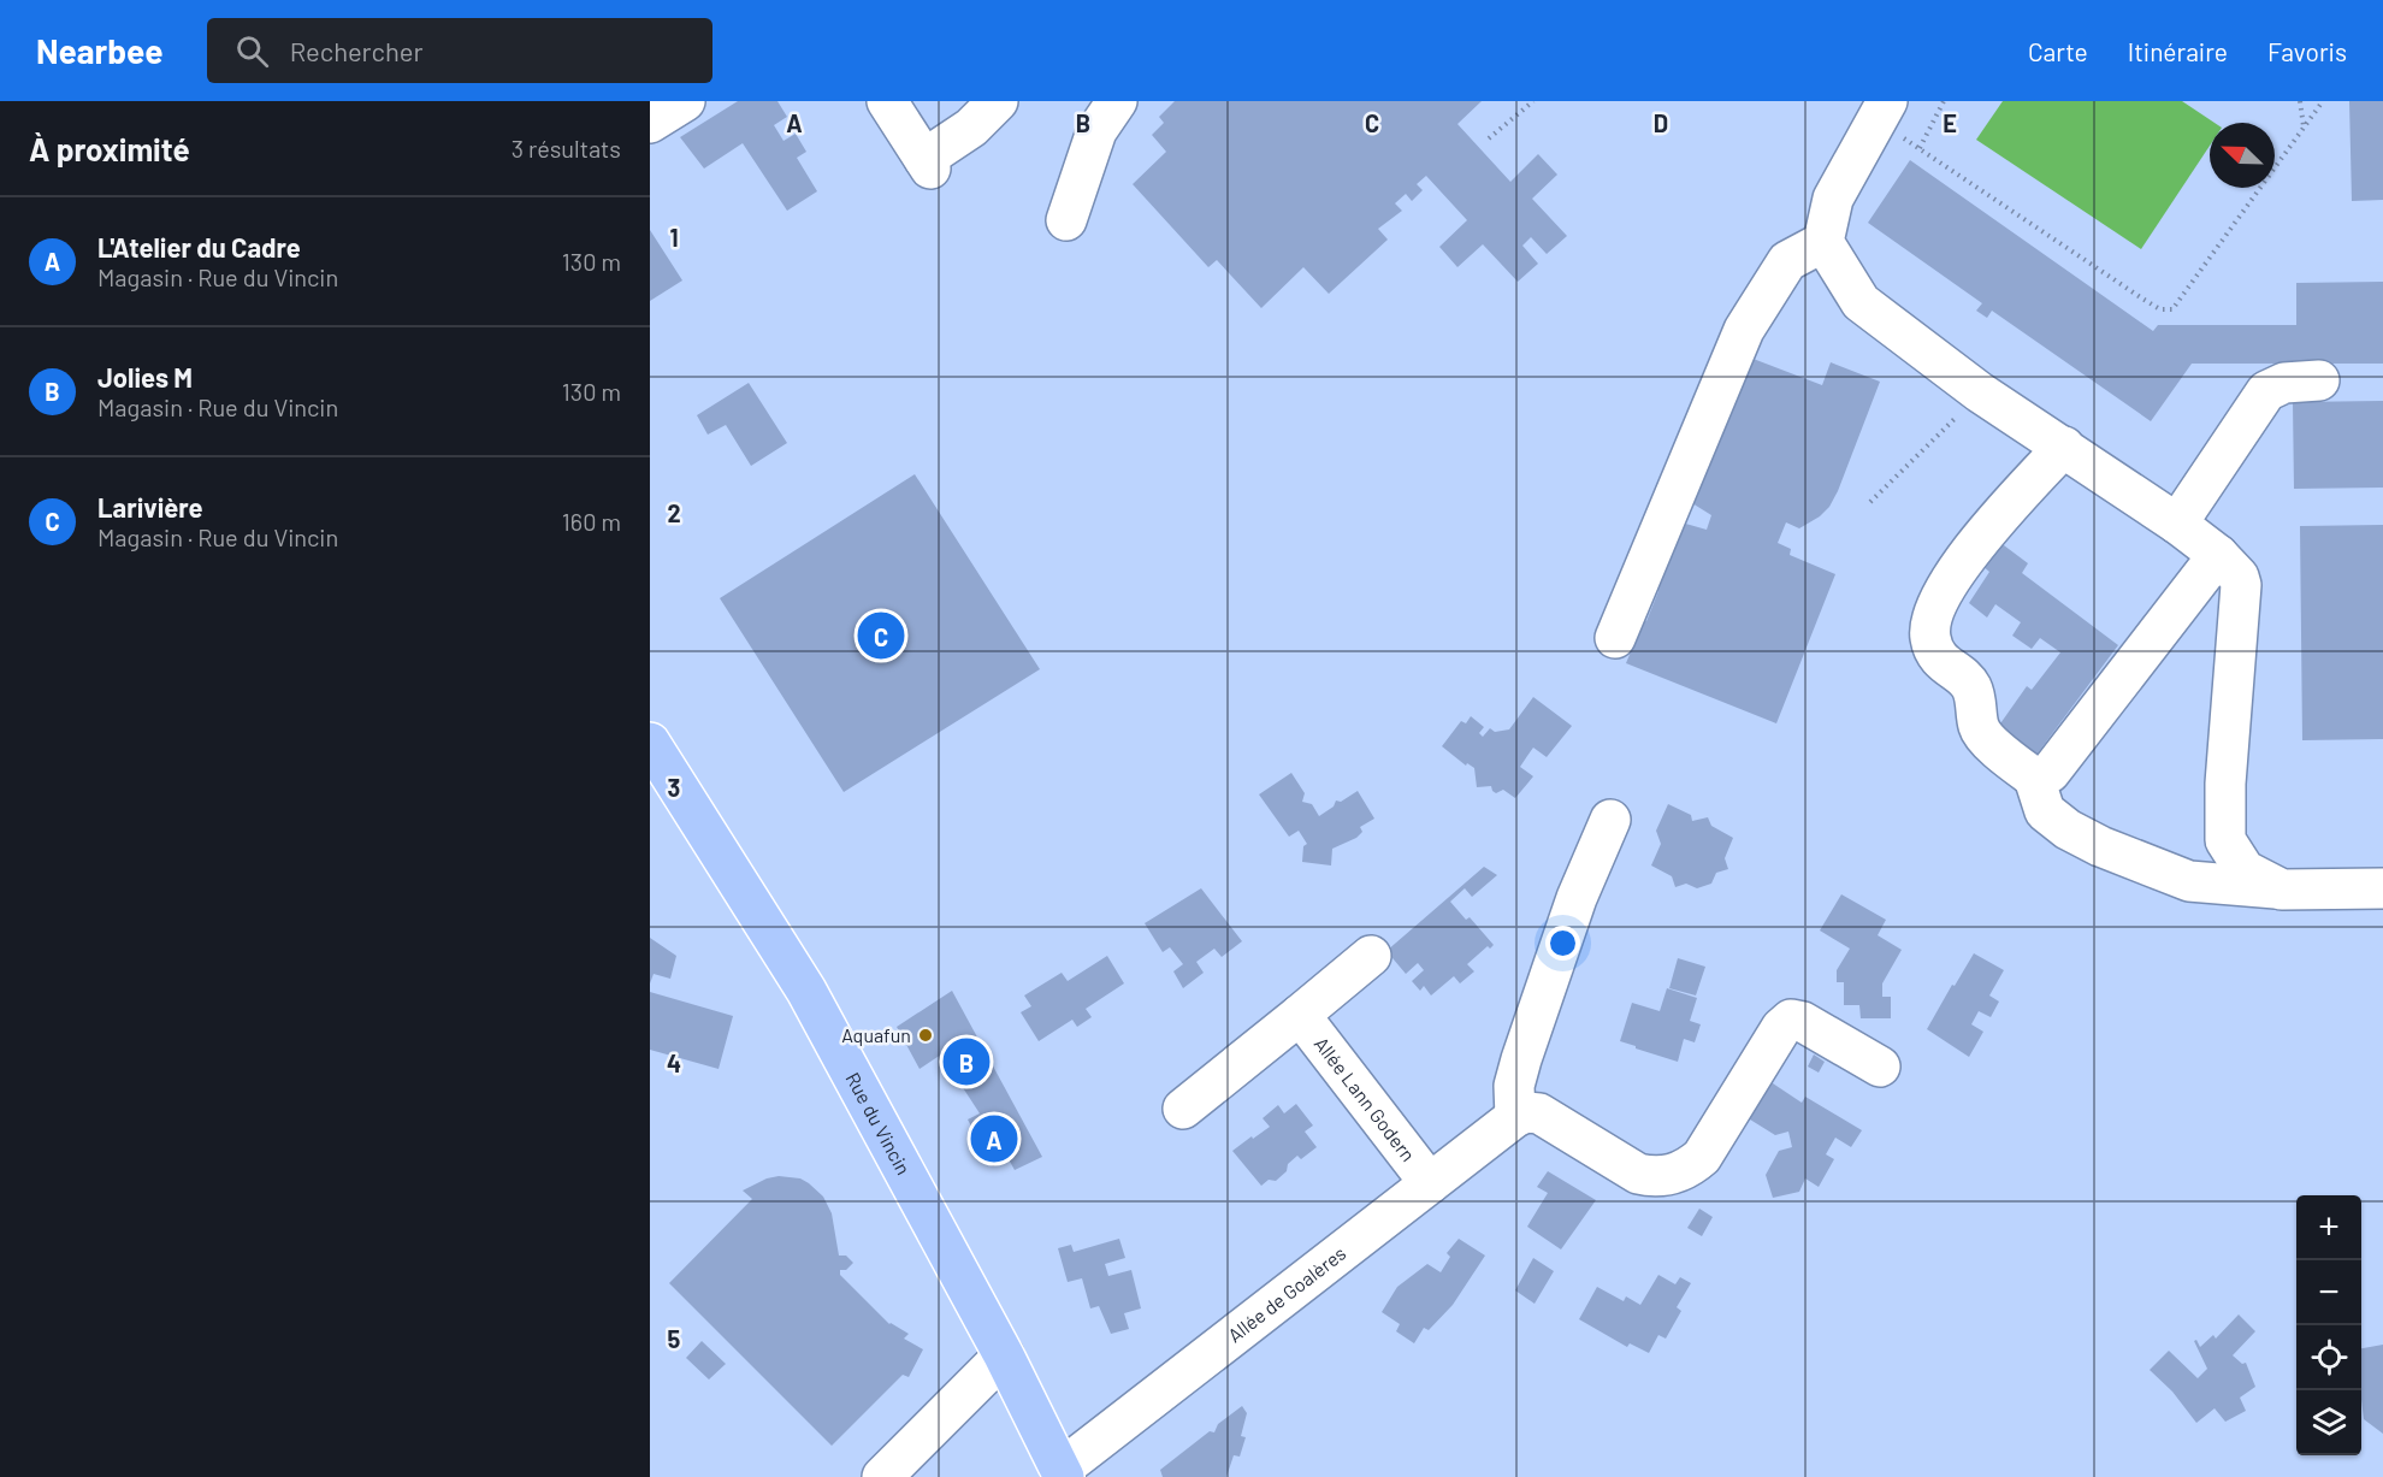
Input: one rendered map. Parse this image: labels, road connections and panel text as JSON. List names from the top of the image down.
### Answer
{
  "streets": {
    "main road": ["Rue du Vincin"],
    "street": ["Allée Lann Godern", "Allée de Goalères"]
  },
  "crossings": [
    ["Allée Lann Godern", "Allée de Goalères"],
    ["Rue du Vincin", "Allée de Goalères"]
  ],
  "places": ["Aquafun"],
  "north": "top left",
  "page": {
    "header": "Nearbee",
    "search": "Rechercher",
    "nav": ["Carte", "Itinéraire", "Favoris"],
    "heading": ["À proximité", "3 résultats"],
    "list": [
      {
        "mark": "A",
        "name": "L'Atelier du Cadre",
        "note": "Magasin · Rue du Vincin",
        "value": "130 m"
      },
      {
        "mark": "B",
        "name": "Jolies M",
        "note": "Magasin · Rue du Vincin",
        "value": "130 m"
      },
      {
        "mark": "C",
        "name": "Larivière",
        "note": "Magasin · Rue du Vincin",
        "value": "160 m"
      }
    ],
    "pins": ["C", "B", "A"],
    "map_buttons": ["+", "−"]
  },
  "grid": {
    "columns": [
      "A",
      "B",
      "C",
      "D",
      "E"
    ],
    "rows": [
      "1",
      "2",
      "3",
      "4",
      "5"
    ]
  }
}
